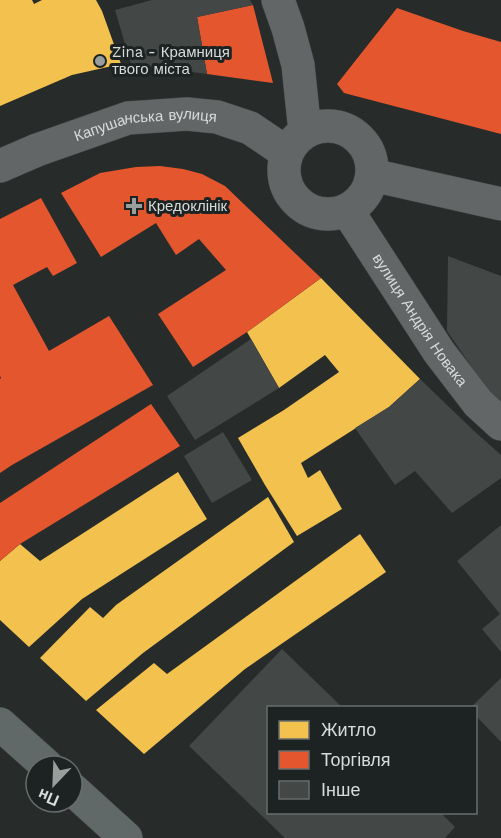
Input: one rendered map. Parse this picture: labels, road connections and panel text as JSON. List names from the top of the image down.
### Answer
{
  "streets": {
    "street": ["Капушанська вулиця", "вулиця Андрія Новака"]
  },
  "crossings": [
    ["Капушанська вулиця", "вулиця Андрія Новака"]
  ],
  "places": {
    "other": ["Zina - Крамниця твого міста"],
    "health": ["Кредоклінік"]
  },
  "legend": ["Житло", "Торгівля", "Інше"],
  "north": "bottom left"
}
